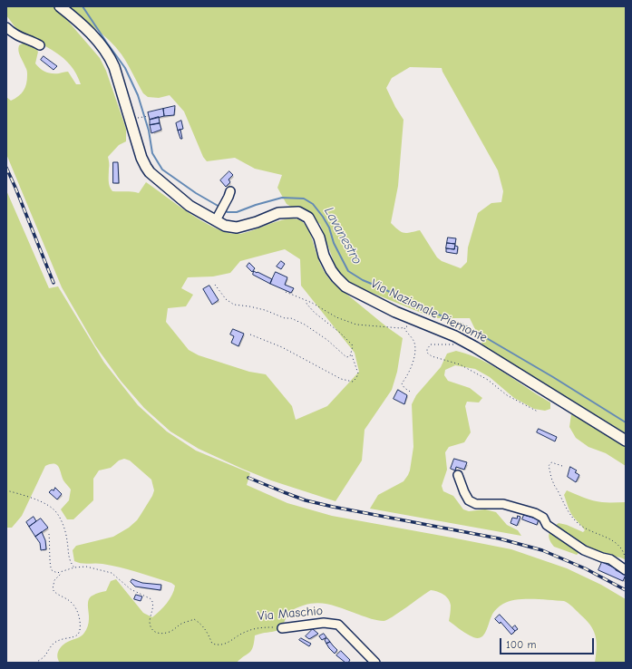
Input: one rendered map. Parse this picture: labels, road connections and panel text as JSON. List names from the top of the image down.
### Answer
{
  "streets": {
    "main road": ["Via Nazionale Piemonte"],
    "street": ["Via Maschio"]
  },
  "water": ["Lavanestro"],
  "scale_bar": "100 m"
}
